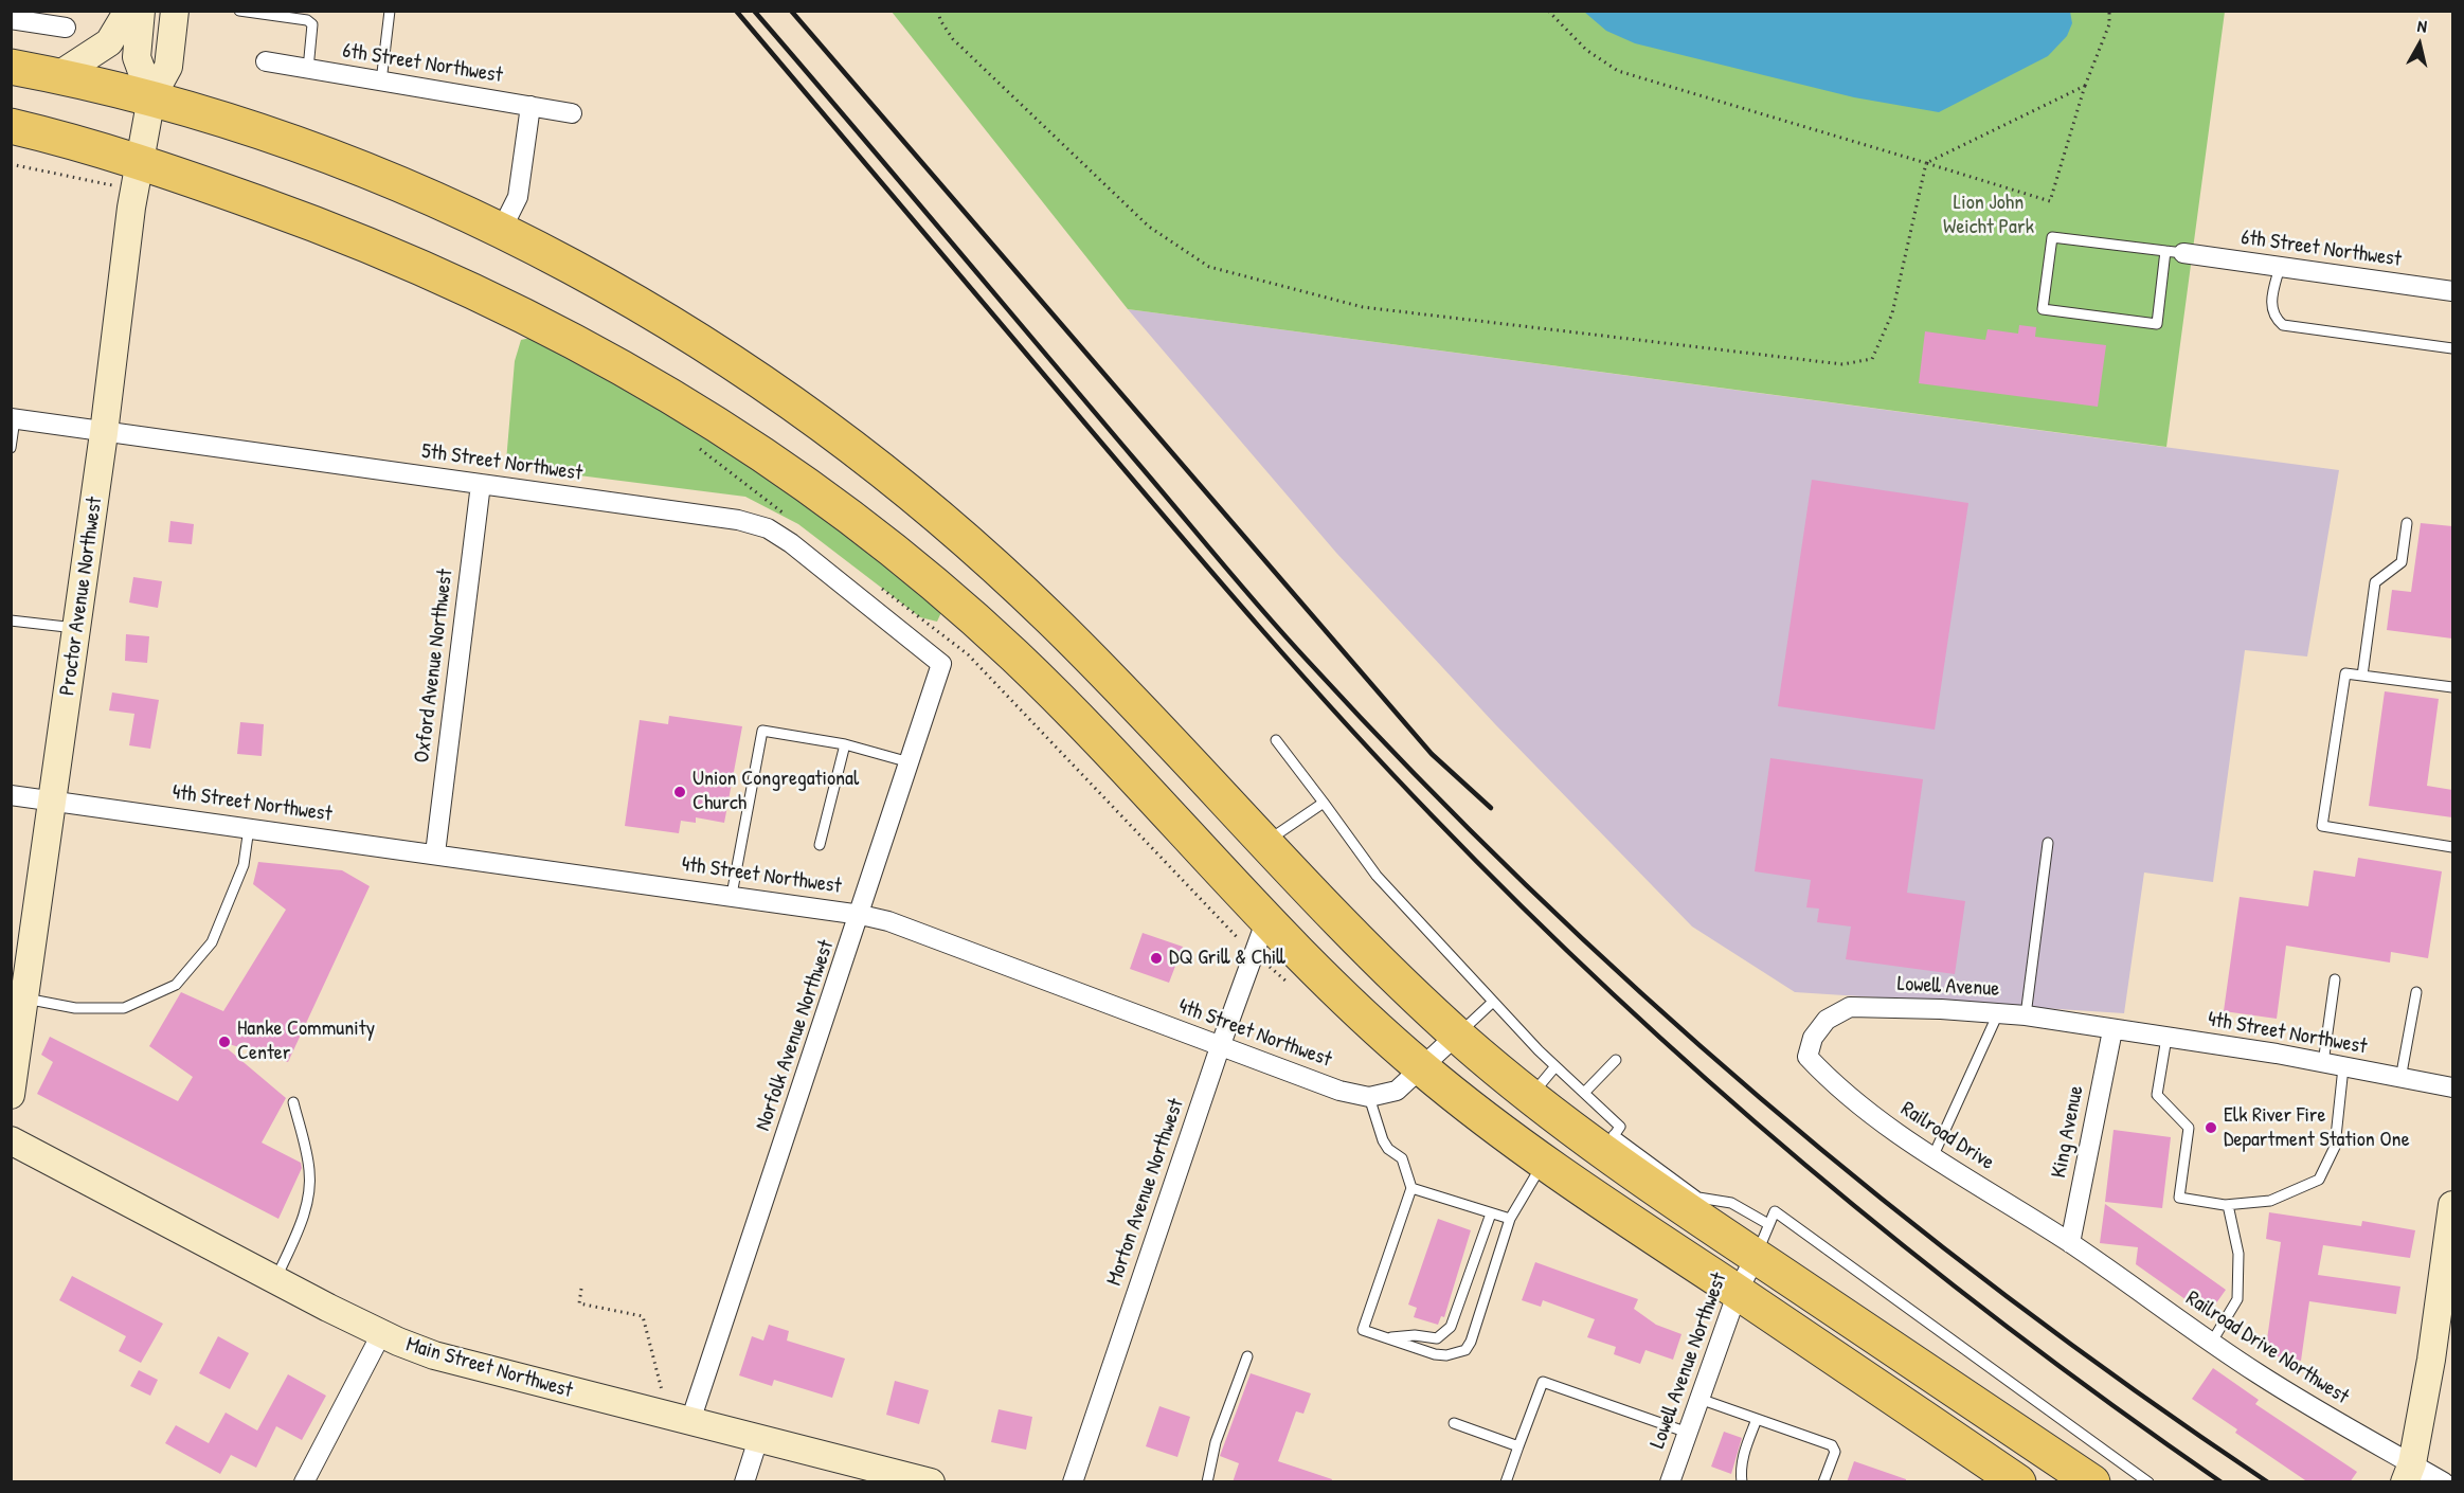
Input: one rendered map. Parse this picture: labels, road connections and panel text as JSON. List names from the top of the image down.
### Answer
{
  "streets": {
    "street": [
      "6th Street Northwest",
      "5th Street Northwest",
      "Proctor Avenue Northwest",
      "Oxford Avenue Northwest",
      "4th Street Northwest",
      "Lowell Avenue",
      "Norfolk Avenue Northwest",
      "King Avenue",
      "Railroad Drive",
      "Morton Avenue Northwest",
      "Railroad Drive Northwest",
      "Lowell Avenue Northwest",
      "Main Street Northwest"
    ]
  },
  "crossings": [
    ["5th Street Northwest", "Proctor Avenue Northwest"],
    ["5th Street Northwest", "Oxford Avenue Northwest"],
    ["5th Street Northwest", "Norfolk Avenue Northwest"],
    ["Proctor Avenue Northwest", "4th Street Northwest"],
    ["Oxford Avenue Northwest", "4th Street Northwest"],
    ["4th Street Northwest", "Lowell Avenue"],
    ["4th Street Northwest", "Norfolk Avenue Northwest"],
    ["4th Street Northwest", "King Avenue"],
    ["4th Street Northwest", "Morton Avenue Northwest"],
    ["Lowell Avenue", "King Avenue"],
    ["Lowell Avenue", "Railroad Drive"],
    ["Norfolk Avenue Northwest", "Main Street Northwest"],
    ["King Avenue", "Railroad Drive"],
    ["King Avenue", "Railroad Drive Northwest"],
    ["Railroad Drive", "Railroad Drive Northwest"]
  ],
  "parks": ["Lion John Weicht Park"],
  "places": [
    "Union Congregational Church",
    "DQ Grill & Chill",
    "Hanke Community Center",
    "Elk River Fire Department Station One"
  ],
  "north": "top"
}
